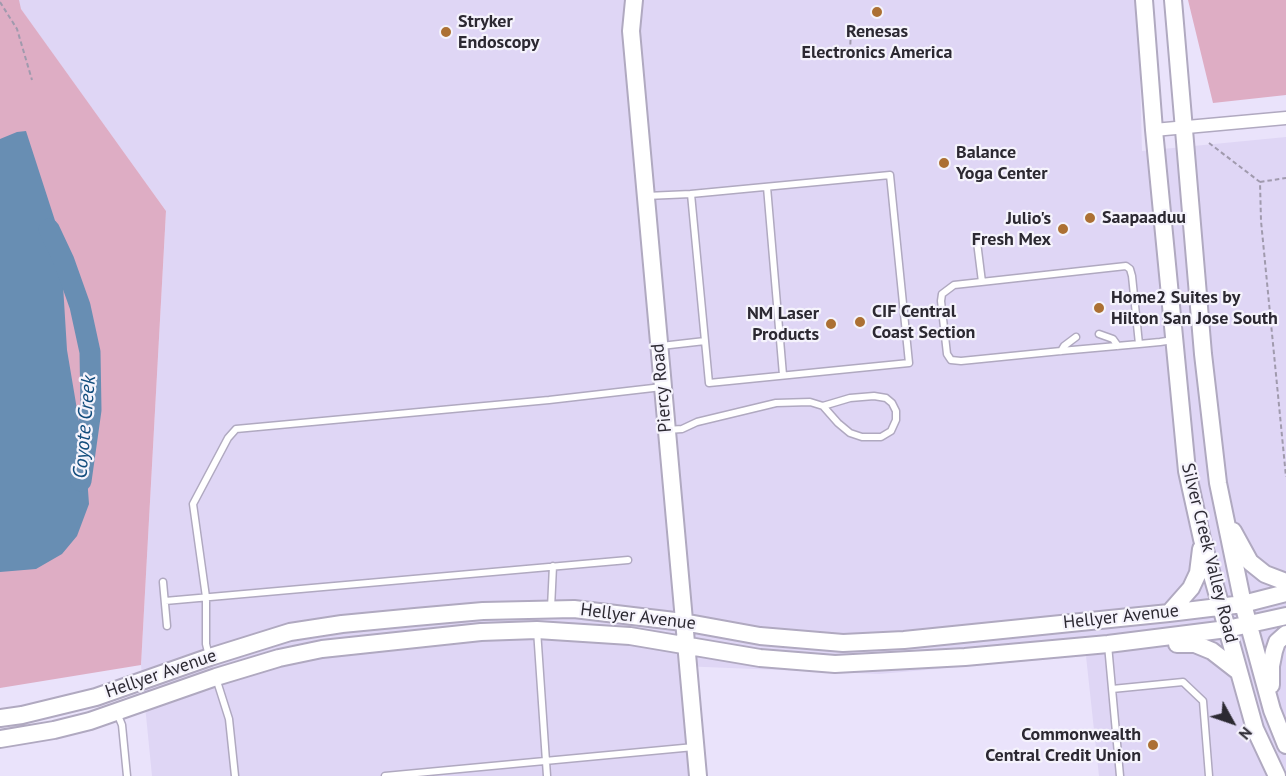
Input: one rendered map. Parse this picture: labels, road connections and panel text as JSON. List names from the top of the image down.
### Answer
{
  "streets": {
    "main road": ["Piercy Road", "Silver Creek Valley Road", "Hellyer Avenue"]
  },
  "crossings": [
    ["Piercy Road", "Hellyer Avenue"],
    ["Silver Creek Valley Road", "Hellyer Avenue"]
  ],
  "water": ["Coyote Creek"],
  "places": [
    "Renesas Electronics America",
    "Stryker Endoscopy",
    "Balance Yoga Center",
    "Saapaaduu",
    "Julio's Fresh Mex",
    "Home2 Suites by Hilton San Jose South",
    "CIF Central Coast Section",
    "NM Laser Products",
    "Commonwealth Central Credit Union"
  ],
  "north": "bottom right"
}
